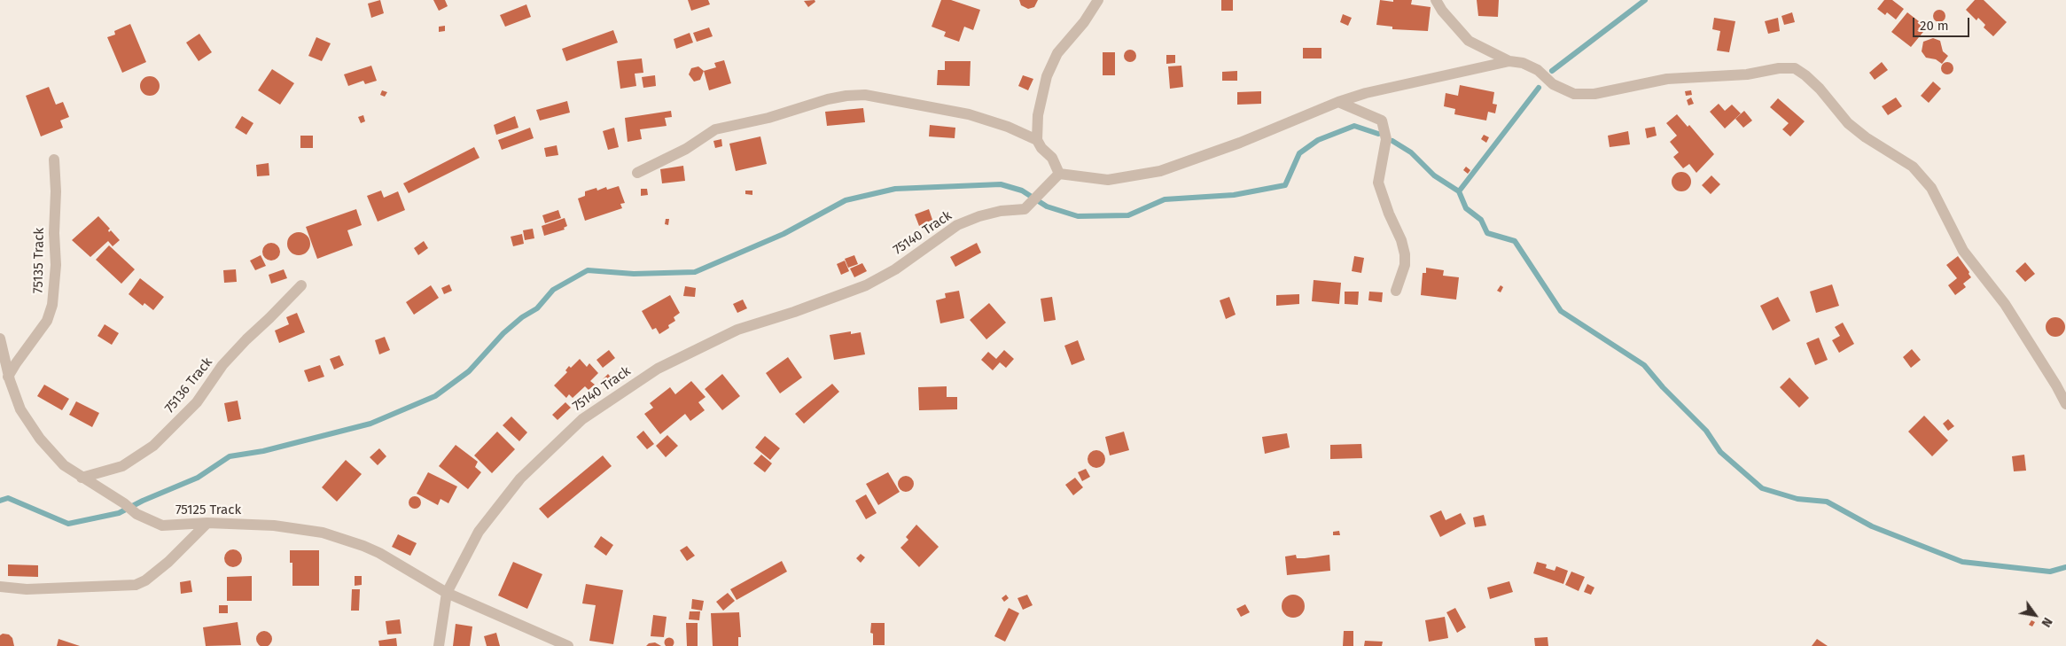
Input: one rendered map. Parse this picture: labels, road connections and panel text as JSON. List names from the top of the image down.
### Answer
{
  "streets": {
    "street": [
      "75140 Track",
      "75135 Track",
      "75136 Track",
      "75125 Track"
    ]
  },
  "crossings": [
    ["75140 Track", "75125 Track"],
    ["75135 Track", "75125 Track"],
    ["75136 Track", "75125 Track"]
  ],
  "scale_bar": "20 m",
  "north": "bottom right"
}
